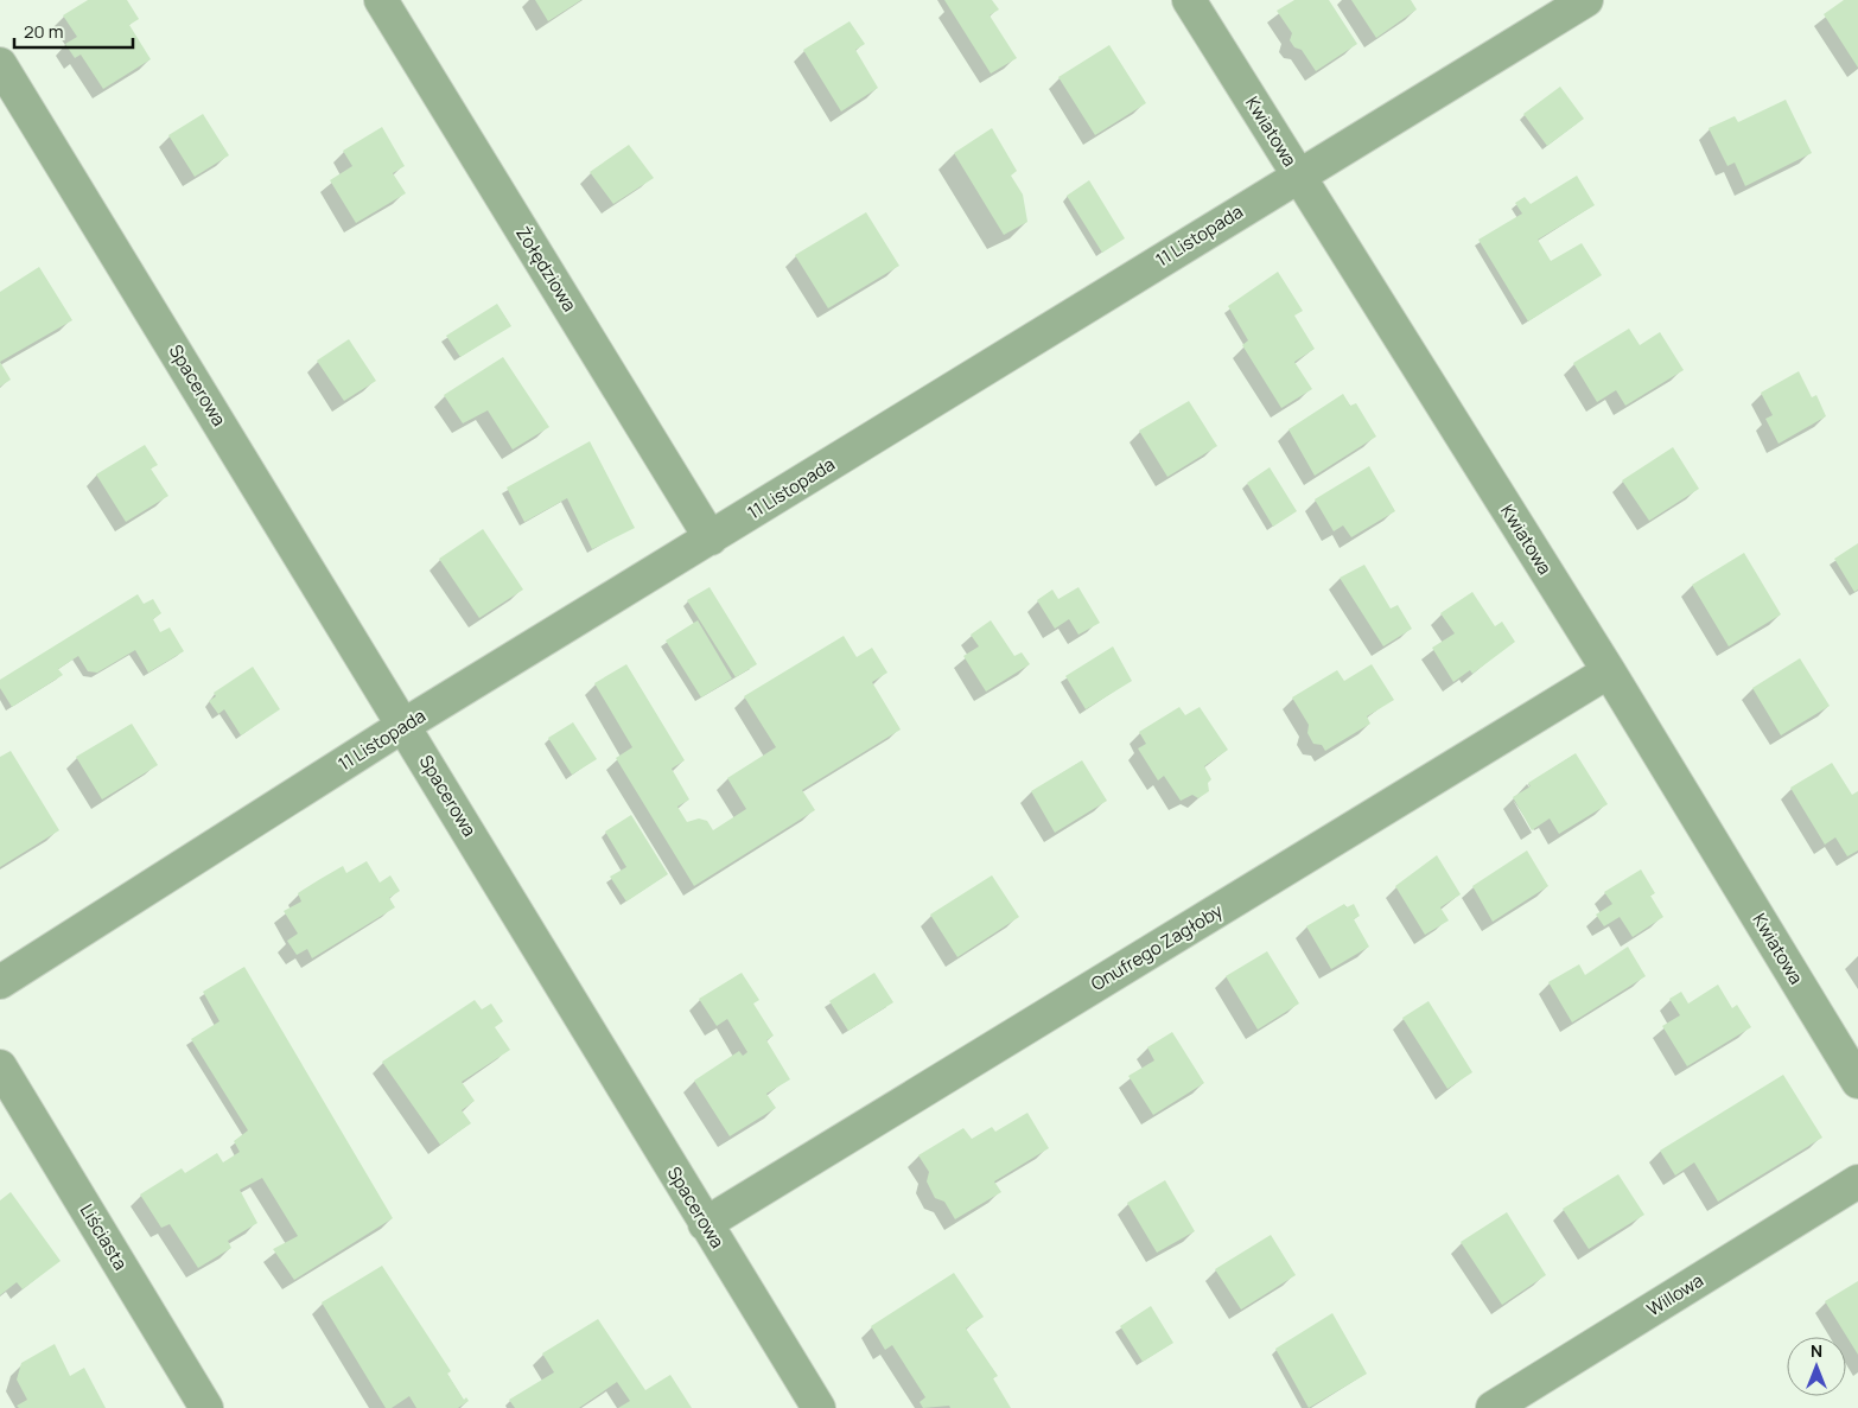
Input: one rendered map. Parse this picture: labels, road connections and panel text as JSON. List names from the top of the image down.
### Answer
{
  "streets": {
    "street": [
      "Kwiatowa",
      "11 Listopada",
      "Żołędziowa",
      "Spacerowa",
      "Onufrego Zagłoby",
      "Liściasta",
      "Willowa"
    ]
  },
  "crossings": [
    ["Kwiatowa", "11 Listopada"],
    ["Kwiatowa", "Onufrego Zagłoby"],
    ["11 Listopada", "Żołędziowa"],
    ["11 Listopada", "Spacerowa"],
    ["Spacerowa", "Onufrego Zagłoby"]
  ],
  "scale_bar": "20 m",
  "north": "top"
}
